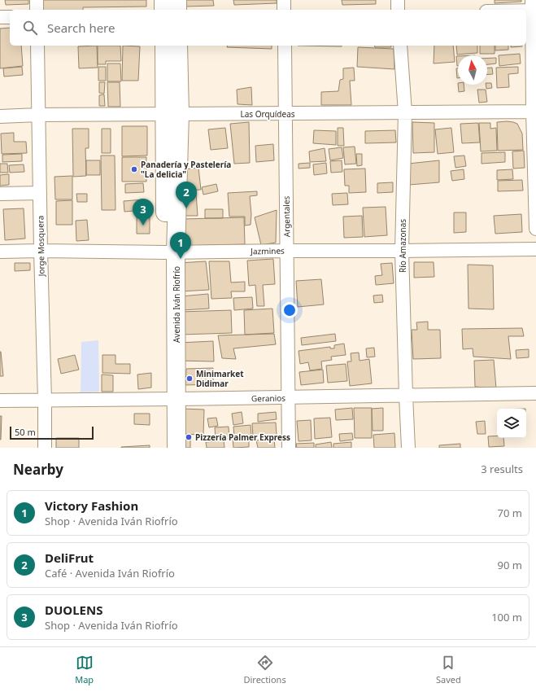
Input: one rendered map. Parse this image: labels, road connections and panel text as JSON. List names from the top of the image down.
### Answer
{
  "streets": {
    "main road": ["Avenida Iván Riofrío"],
    "street": [
      "Las Orquídeas",
      "Argentales",
      "Jorge Mosquera",
      "Río Amazonas",
      "Jazmines",
      "Geranios"
    ]
  },
  "crossings": [
    ["Las Orquídeas", "Argentales"],
    ["Las Orquídeas", "Jorge Mosquera"],
    ["Las Orquídeas", "Río Amazonas"],
    ["Las Orquídeas", "Avenida Iván Riofrío"],
    ["Argentales", "Jazmines"],
    ["Argentales", "Geranios"],
    ["Jorge Mosquera", "Jazmines"],
    ["Jorge Mosquera", "Geranios"],
    ["Río Amazonas", "Jazmines"],
    ["Río Amazonas", "Geranios"],
    ["Jazmines", "Avenida Iván Riofrío"],
    ["Avenida Iván Riofrío", "Geranios"]
  ],
  "places": ["Panadería y Pastelería \"La delicia\"", "Minimarket Didimar", "Pizzería Palmer Express"],
  "scale_bar": "50 m",
  "north": "top",
  "page": {
    "search": "Search here",
    "pins": ["2", "3", "1"],
    "scale": "50 m",
    "heading": ["Nearby", "3 results"],
    "list": [
      {
        "mark": "1",
        "name": "Victory Fashion",
        "note": "Shop · Avenida Iván Riofrío",
        "value": "70 m"
      },
      {
        "mark": "2",
        "name": "DeliFrut",
        "note": "Café · Avenida Iván Riofrío",
        "value": "90 m"
      },
      {
        "mark": "3",
        "name": "DUOLENS",
        "note": "Shop · Avenida Iván Riofrío",
        "value": "100 m"
      }
    ],
    "nav": ["Map", "Directions", "Saved"]
  }
}
